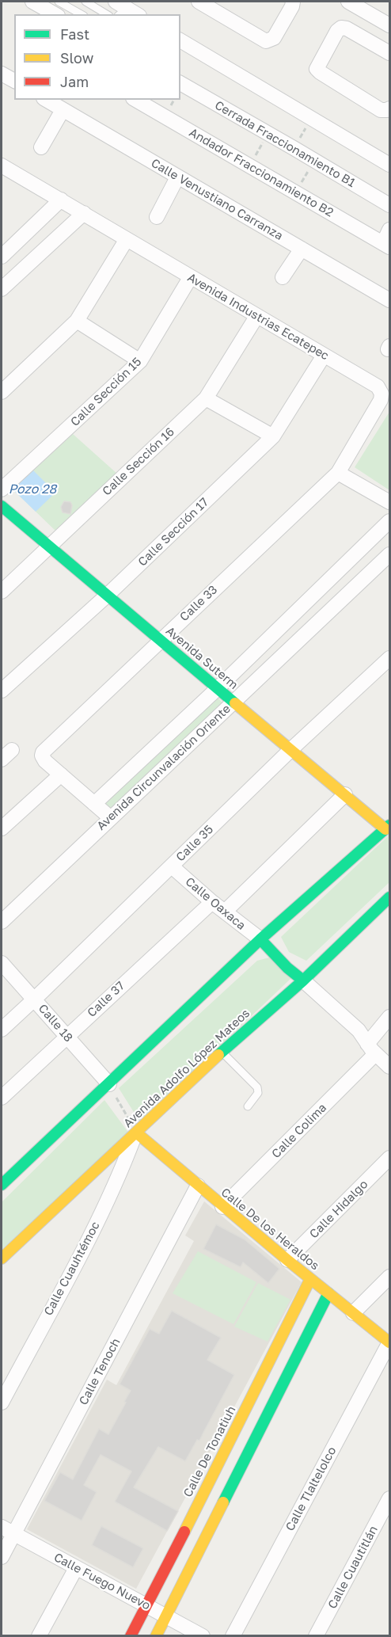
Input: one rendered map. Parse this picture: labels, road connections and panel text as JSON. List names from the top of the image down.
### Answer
{
  "streets": {
    "street": [
      "Cerrada Fraccionamiento B1",
      "Andador Fraccionamiento B2",
      "Calle Venustiano Carranza",
      "Avenida Industrias Ecatepec",
      "Calle Sección 15",
      "Calle Sección 16",
      "Calle Sección 17",
      "Calle 33",
      "Avenida Suterm",
      "Avenida Circunvalación Oriente",
      "Calle 35",
      "Calle Oaxaca",
      "Calle 37",
      "Calle 18",
      "Avenida Adolfo López Mateos",
      "Calle Colima",
      "Calle Hidalgo",
      "Calle De los Heraldos",
      "Calle Cuauhtémoc",
      "Calle Tenoch",
      "Calle De Tonatiuh",
      "Calle Tlaltelolco",
      "Calle Cuautitlán",
      "Calle Fuego Nuevo"
    ]
  },
  "crossings": [
    ["Avenida Industrias Ecatepec", "Calle Sección 15"],
    ["Avenida Industrias Ecatepec", "Calle Sección 16"],
    ["Avenida Industrias Ecatepec", "Calle Sección 17"],
    ["Avenida Industrias Ecatepec", "Calle 33"],
    ["Calle Sección 16", "Avenida Suterm"],
    ["Calle Sección 17", "Avenida Suterm"],
    ["Calle 33", "Avenida Suterm"],
    ["Avenida Suterm", "Avenida Circunvalación Oriente"],
    ["Avenida Suterm", "Calle 35"],
    ["Calle 35", "Calle Oaxaca"],
    ["Calle 35", "Calle 18"],
    ["Calle Oaxaca", "Calle 37"],
    ["Calle 37", "Calle 18"],
    ["Avenida Adolfo López Mateos", "Calle De los Heraldos"],
    ["Avenida Adolfo López Mateos", "Calle Cuauhtémoc"],
    ["Calle Colima", "Calle De los Heraldos"],
    ["Calle Hidalgo", "Calle De los Heraldos"],
    ["Calle De los Heraldos", "Calle Cuauhtémoc"],
    ["Calle De los Heraldos", "Calle Tenoch"],
    ["Calle De los Heraldos", "Calle De Tonatiuh"],
    ["Calle De los Heraldos", "Calle Tlaltelolco"],
    ["Calle Tenoch", "Calle Fuego Nuevo"],
    ["Calle De Tonatiuh", "Calle Fuego Nuevo"]
  ],
  "water": ["Pozo 28"],
  "legend": ["Fast", "Slow", "Jam"]
}
